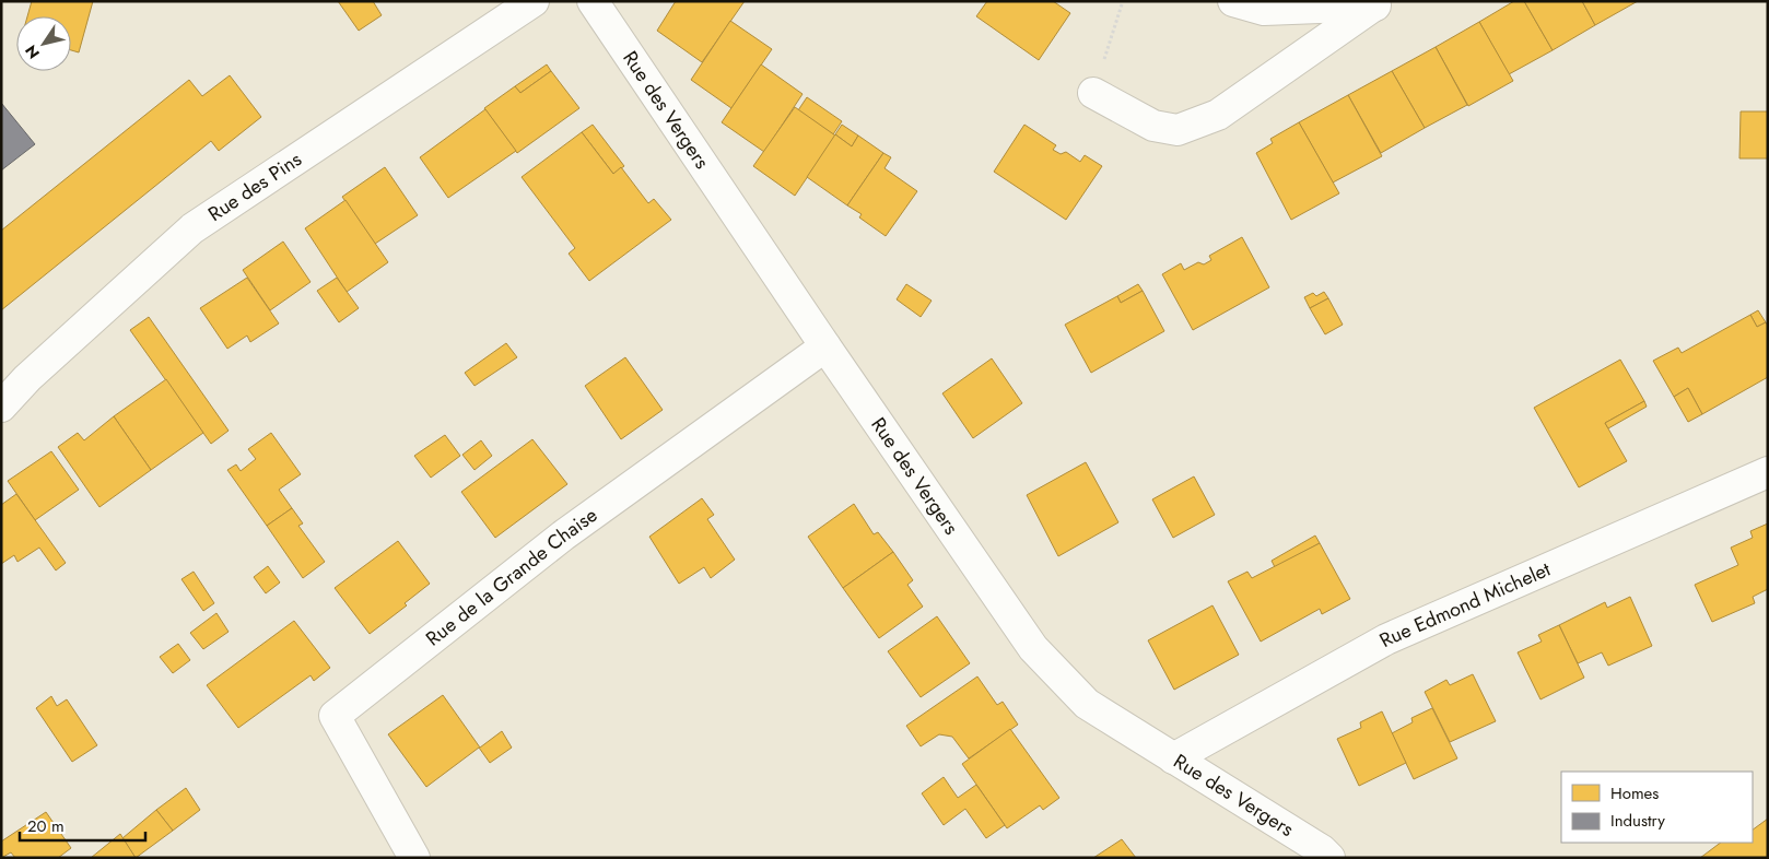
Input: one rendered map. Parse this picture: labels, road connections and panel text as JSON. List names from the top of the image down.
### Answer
{
  "streets": {
    "street": [
      "Rue des Vergers",
      "Rue des Pins",
      "Rue de la Grande Chaise",
      "Rue Edmond Michelet"
    ]
  },
  "crossings": [
    ["Rue des Vergers", "Rue de la Grande Chaise"],
    ["Rue des Vergers", "Rue Edmond Michelet"]
  ],
  "legend": ["Homes", "Industry"],
  "scale_bar": "20 m",
  "north": "bottom left"
}
